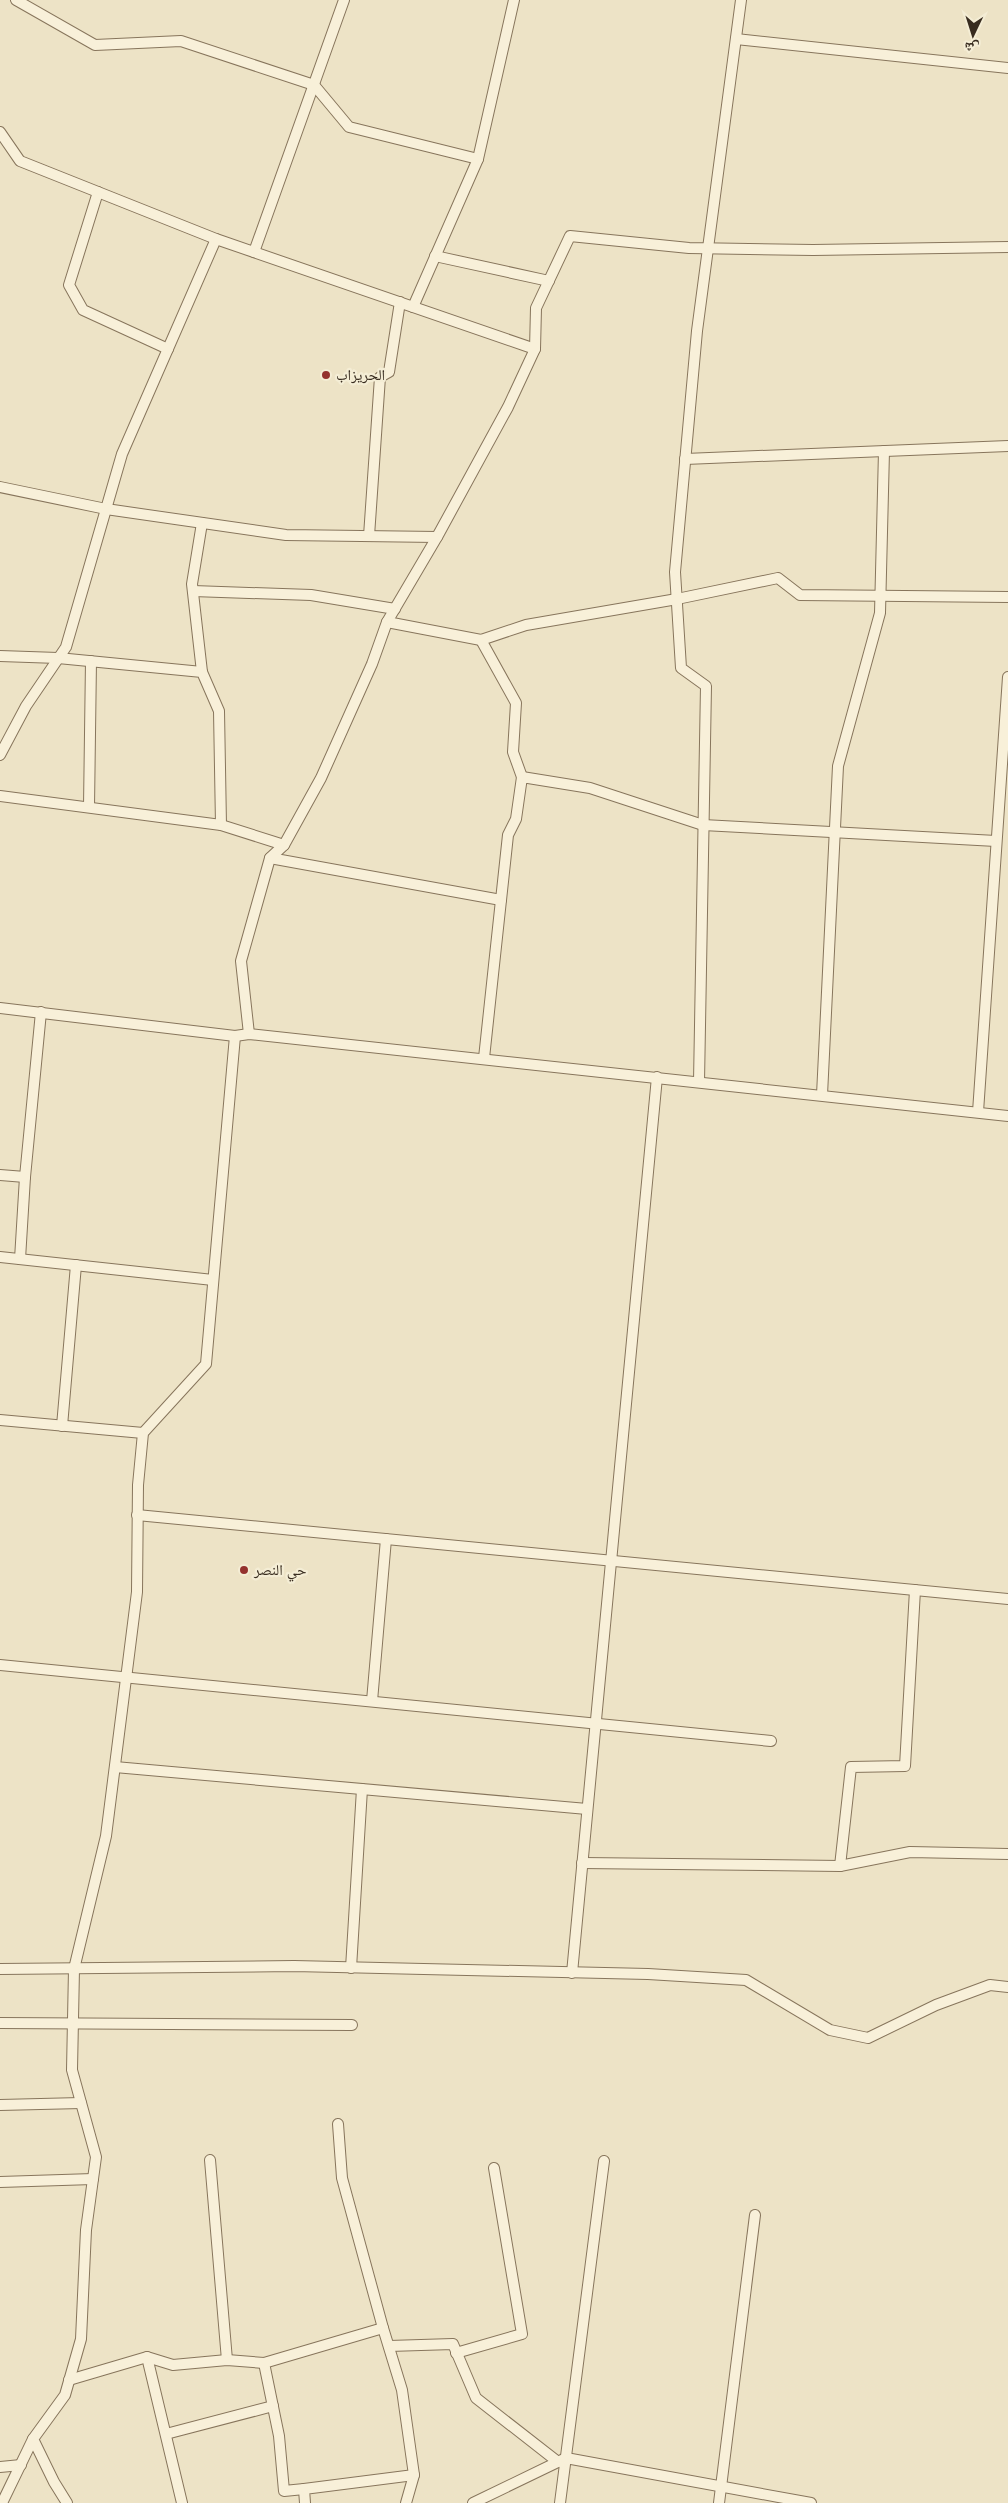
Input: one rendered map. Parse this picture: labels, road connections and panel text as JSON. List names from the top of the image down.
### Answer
{
  "places": ["الحريزاب", "حي النصر"],
  "north": "bottom"
}
